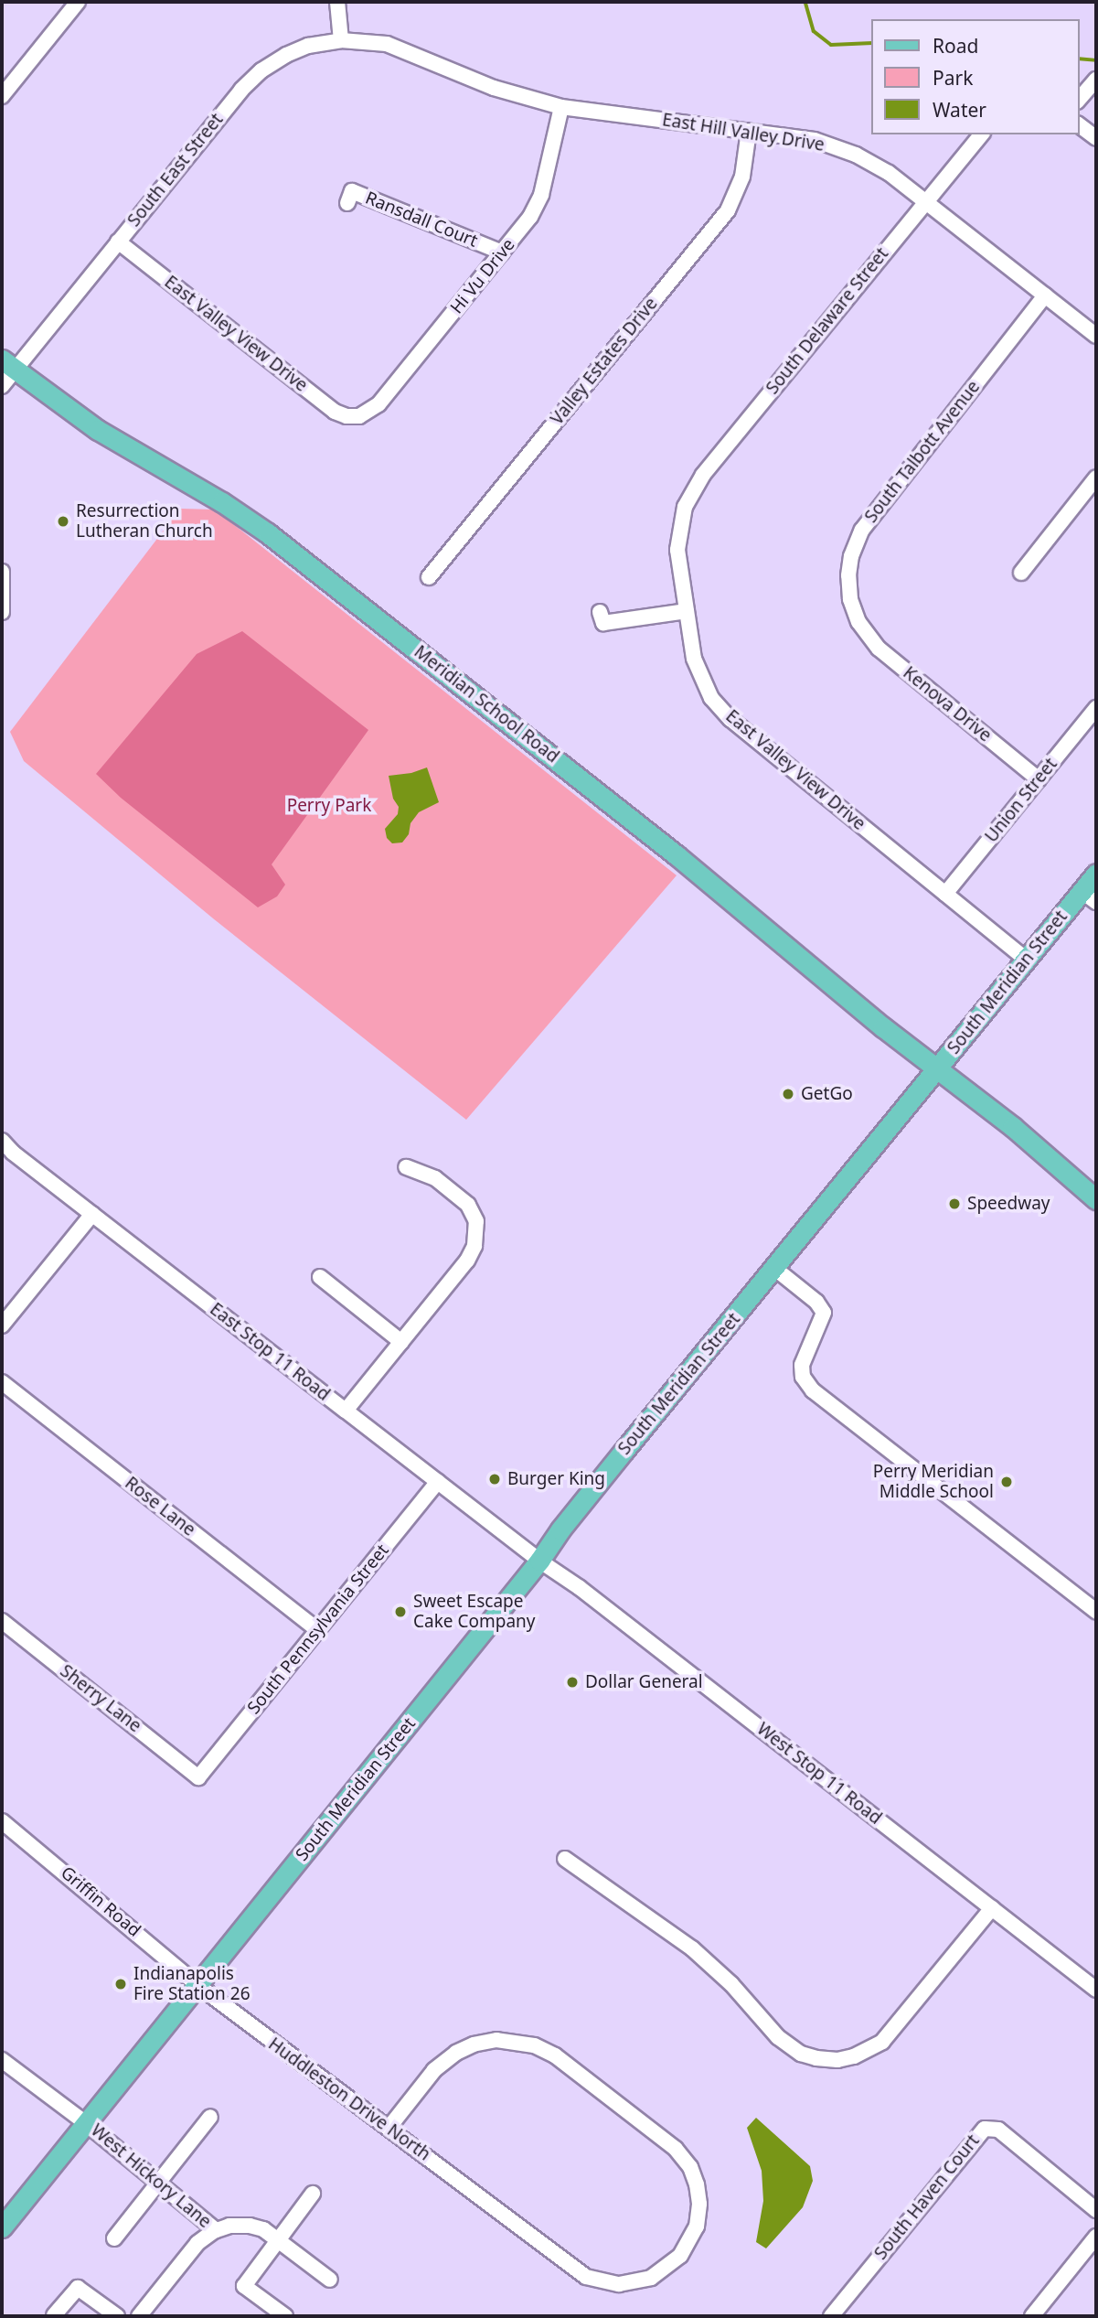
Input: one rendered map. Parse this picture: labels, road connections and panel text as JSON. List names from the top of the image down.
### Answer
{
  "streets": {
    "main road": ["Meridian School Road", "South Meridian Street"],
    "street": [
      "East Hill Valley Drive",
      "South East Street",
      "Ransdall Court",
      "Hi Vu Drive",
      "South Delaware Street",
      "East Valley View Drive",
      "Valley Estates Drive",
      "South Talbott Avenue",
      "Kenova Drive",
      "Union Street",
      "East Stop 11 Road",
      "Rose Lane",
      "South Pennsylvania Street",
      "Sherry Lane",
      "West Stop 11 Road",
      "Griffin Road",
      "Huddleston Drive North",
      "West Hickory Lane",
      "South Haven Court"
    ]
  },
  "crossings": [
    ["East Hill Valley Drive", "South East Street"],
    ["East Hill Valley Drive", "Hi Vu Drive"],
    ["East Hill Valley Drive", "South Delaware Street"],
    ["East Hill Valley Drive", "Valley Estates Drive"],
    ["East Hill Valley Drive", "South Talbott Avenue"],
    ["South East Street", "East Valley View Drive"],
    ["South East Street", "Meridian School Road"],
    ["Ransdall Court", "Hi Vu Drive"],
    ["Hi Vu Drive", "East Valley View Drive"],
    ["South Delaware Street", "East Valley View Drive"],
    ["East Valley View Drive", "Union Street"],
    ["East Valley View Drive", "South Meridian Street"],
    ["South Talbott Avenue", "Kenova Drive"],
    ["Meridian School Road", "South Meridian Street"],
    ["Kenova Drive", "Union Street"],
    ["South Meridian Street", "East Stop 11 Road"],
    ["South Meridian Street", "West Stop 11 Road"],
    ["South Meridian Street", "Griffin Road"],
    ["South Meridian Street", "Huddleston Drive North"],
    ["South Meridian Street", "West Hickory Lane"],
    ["East Stop 11 Road", "South Pennsylvania Street"],
    ["East Stop 11 Road", "West Stop 11 Road"],
    ["Rose Lane", "South Pennsylvania Street"],
    ["South Pennsylvania Street", "Sherry Lane"],
    ["Griffin Road", "Huddleston Drive North"]
  ],
  "parks": ["Perry Park"],
  "places": [
    "Resurrection Lutheran Church",
    "GetGo",
    "Speedway",
    "Burger King",
    "Perry Meridian Middle School",
    "Sweet Escape Cake Company",
    "Dollar General",
    "Indianapolis Fire Station 26"
  ],
  "legend": ["Road", "Park", "Water"]
}
